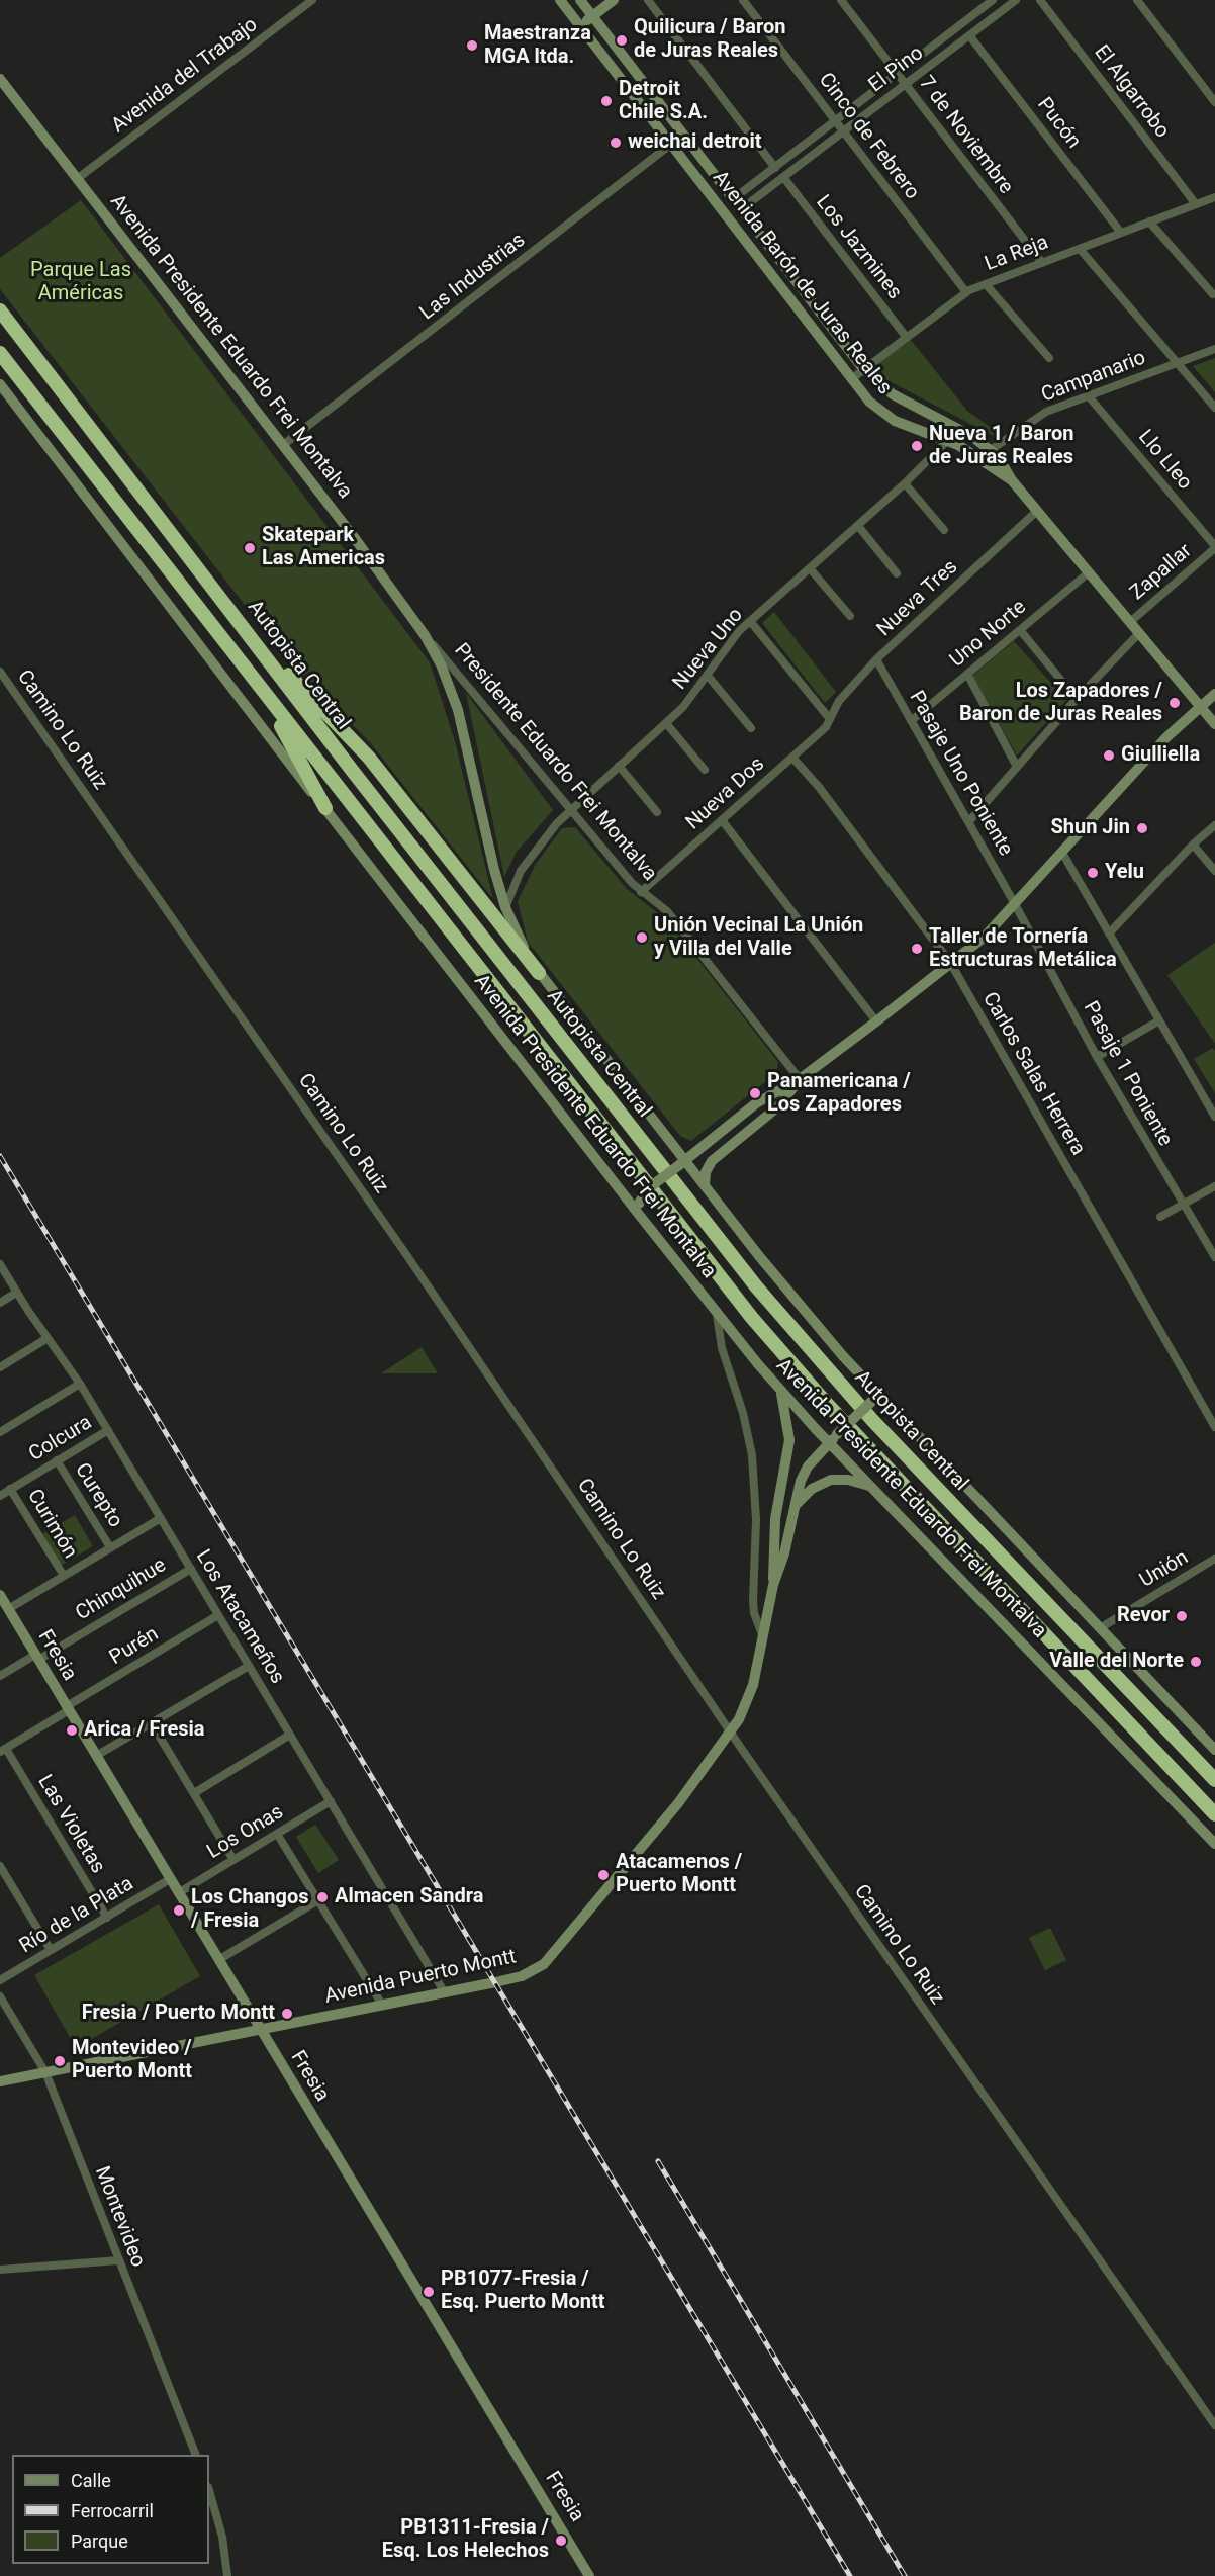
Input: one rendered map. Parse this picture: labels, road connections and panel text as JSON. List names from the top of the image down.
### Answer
{
  "streets": {
    "highway": ["Autopista Central"],
    "main road": [
      "Avenida Barón de Juras Reales",
      "Avenida Presidente Eduardo Frei Montalva",
      "Fresia",
      "Avenida Puerto Montt"
    ],
    "street": [
      "El Pino",
      "Avenida del Trabajo",
      "El Algarrobo",
      "Pucón",
      "7 de Noviembre",
      "Cinco de Febrero",
      "Los Jazmines",
      "La Reja",
      "Las Industrias",
      "Campanario",
      "Llo Lleo",
      "Zapallar",
      "Nueva Tres",
      "Uno Norte",
      "Nueva Uno",
      "Camino Lo Ruiz",
      "Presidente Eduardo Frei Montalva",
      "Pasaje Uno Poniente",
      "Nueva Dos",
      "Carlos Salas Herrera",
      "Pasaje 1 Poniente",
      "Colcura",
      "Curepto",
      "Curimón",
      "Unión",
      "Chinquihue",
      "Los Atacameños",
      "Purén",
      "Las Violetas",
      "Los Onas",
      "Río de la Plata",
      "Montevideo"
    ]
  },
  "crossings": [
    ["El Pino", "Pucón"],
    ["El Pino", "7 de Noviembre"],
    ["El Pino", "Cinco de Febrero"],
    ["El Pino", "Los Jazmines"],
    ["El Pino", "Avenida Barón de Juras Reales"],
    ["Avenida del Trabajo", "Avenida Presidente Eduardo Frei Montalva"],
    ["El Algarrobo", "La Reja"],
    ["Pucón", "La Reja"],
    ["7 de Noviembre", "La Reja"],
    ["Cinco de Febrero", "La Reja"],
    ["Los Jazmines", "La Reja"],
    ["La Reja", "Avenida Barón de Juras Reales"],
    ["Las Industrias", "Avenida Barón de Juras Reales"],
    ["Las Industrias", "Avenida Presidente Eduardo Frei Montalva"],
    ["Avenida Barón de Juras Reales", "Campanario"],
    ["Avenida Barón de Juras Reales", "Zapallar"],
    ["Avenida Barón de Juras Reales", "Nueva Tres"],
    ["Avenida Barón de Juras Reales", "Uno Norte"],
    ["Avenida Barón de Juras Reales", "Nueva Uno"],
    ["Avenida Presidente Eduardo Frei Montalva", "Nueva Uno"],
    ["Avenida Presidente Eduardo Frei Montalva", "Presidente Eduardo Frei Montalva"],
    ["Avenida Presidente Eduardo Frei Montalva", "Unión"],
    ["Avenida Presidente Eduardo Frei Montalva", "Avenida Puerto Montt"],
    ["Campanario", "Llo Lleo"],
    ["Llo Lleo", "Zapallar"],
    ["Nueva Tres", "Pasaje Uno Poniente"],
    ["Nueva Tres", "Nueva Dos"],
    ["Uno Norte", "Pasaje Uno Poniente"],
    ["Nueva Uno", "Presidente Eduardo Frei Montalva"],
    ["Camino Lo Ruiz", "Avenida Puerto Montt"],
    ["Presidente Eduardo Frei Montalva", "Nueva Dos"],
    ["Pasaje Uno Poniente", "Pasaje 1 Poniente"],
    ["Nueva Dos", "Carlos Salas Herrera"],
    ["Colcura", "Curepto"],
    ["Colcura", "Curimón"],
    ["Colcura", "Los Atacameños"],
    ["Chinquihue", "Los Atacameños"],
    ["Chinquihue", "Fresia"],
    ["Los Atacameños", "Purén"],
    ["Los Atacameños", "Los Onas"],
    ["Los Atacameños", "Avenida Puerto Montt"],
    ["Purén", "Fresia"],
    ["Purén", "Las Violetas"],
    ["Fresia", "Los Onas"],
    ["Fresia", "Río de la Plata"],
    ["Fresia", "Avenida Puerto Montt"],
    ["Las Violetas", "Río de la Plata"],
    ["Avenida Puerto Montt", "Montevideo"]
  ],
  "parks": ["Parque Las Américas"],
  "places": [
    "Quilicura / Baron de Juras Reales",
    "Maestranza MGA ltda.",
    "Detroit Chile S.A.",
    "weichai detroit",
    "Nueva 1 / Baron de Juras Reales",
    "Skatepark Las Americas",
    "Los Zapadores / Baron de Juras Reales",
    "Giulliella",
    "Shun Jin",
    "Yelu",
    "Unión Vecinal La Unión y Villa del Valle",
    "Taller de Tornería Estructuras Metálica",
    "Panamericana / Los Zapadores",
    "Revor",
    "Valle del Norte",
    "Arica / Fresia",
    "Atacamenos / Puerto Montt",
    "Almacen Sandra",
    "Los Changos / Fresia",
    "Fresia / Puerto Montt",
    "Montevideo / Puerto Montt",
    "PB1077-Fresia / Esq. Puerto Montt",
    "PB1311-Fresia / Esq. Los Helechos"
  ],
  "legend": ["Calle", "Ferrocarril", "Parque"]
}
